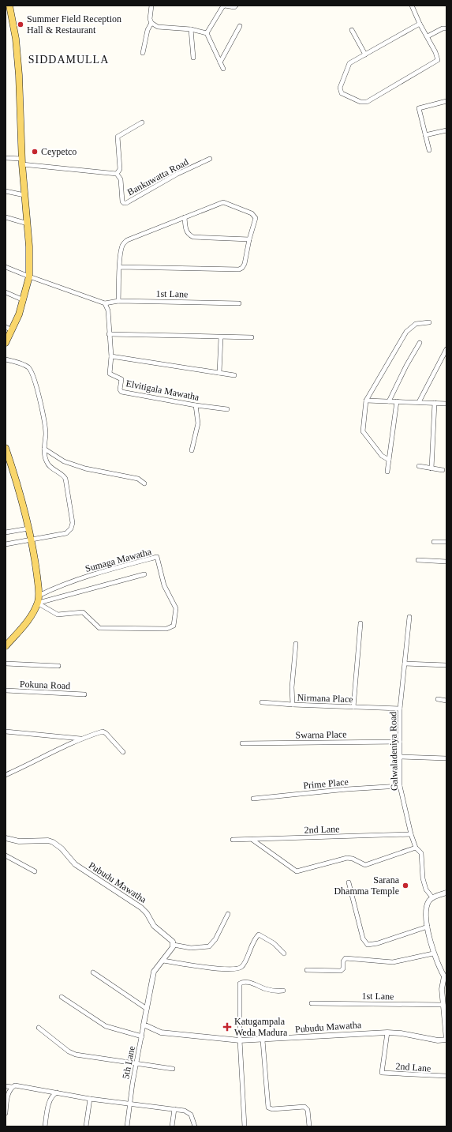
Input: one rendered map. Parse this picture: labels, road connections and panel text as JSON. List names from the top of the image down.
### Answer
{
  "streets": {
    "street": [
      "Bankuwatta Road",
      "1st Lane",
      "Elvitigala Mawatha",
      "Sumaga Mawatha",
      "Pokuna Road",
      "Nirmana Place",
      "Swarna Place",
      "Galwaladeniya Road",
      "Prime Place",
      "2nd Lane",
      "Pubudu Mawatha",
      "5th Lane"
    ]
  },
  "crossings": [
    ["1st Lane", "Elvitigala Mawatha"],
    ["1st Lane", "Pubudu Mawatha"],
    ["Nirmana Place", "Galwaladeniya Road"],
    ["Swarna Place", "Galwaladeniya Road"],
    ["Galwaladeniya Road", "Prime Place"],
    ["Galwaladeniya Road", "2nd Lane"],
    ["2nd Lane", "Pubudu Mawatha"],
    ["Pubudu Mawatha", "5th Lane"]
  ],
  "districts": ["SIDDAMULLA"],
  "places": {
    "other": ["Summer Field Reception Hall & Restaurant", "Ceypetco", "Sarana Dhamma Temple"],
    "health": ["Katugampala Weda Madura"]
  }
}
